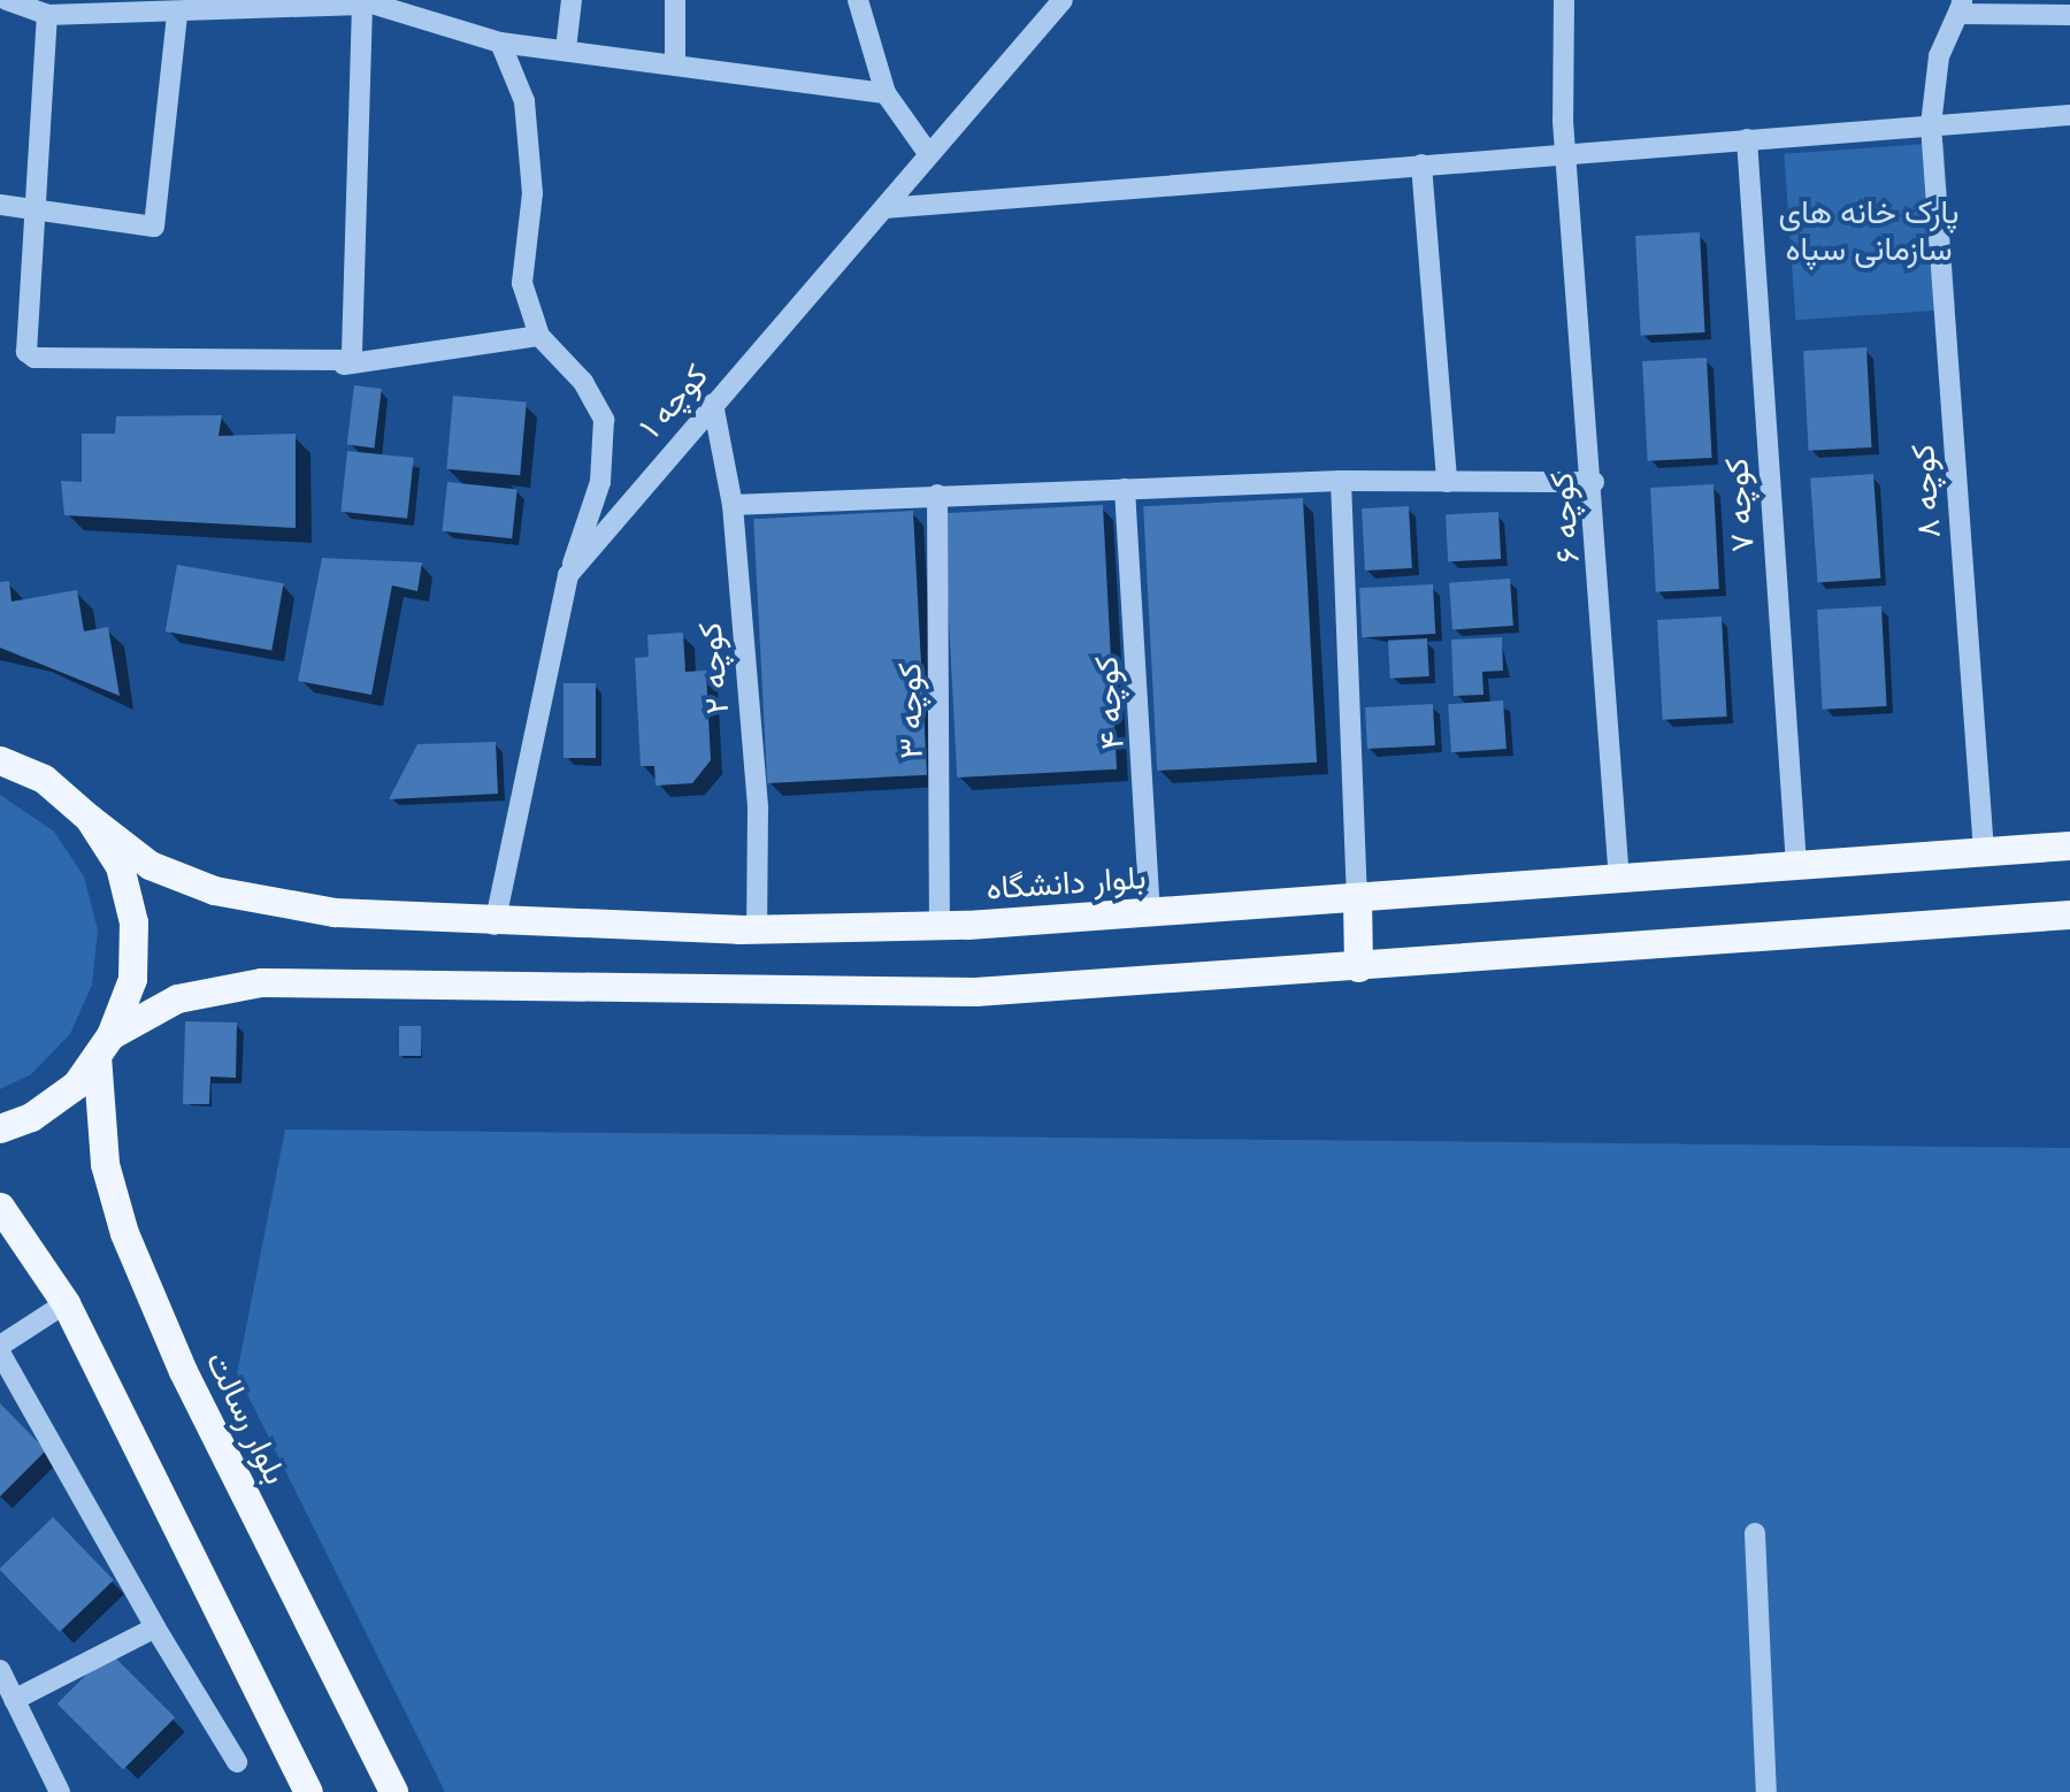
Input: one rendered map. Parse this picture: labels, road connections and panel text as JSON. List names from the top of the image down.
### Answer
{
  "streets": {
    "main road": ["بلوار دانشگاه", "بلوار رسالت"],
    "street": [
      "کوچه ۱",
      "کوچه ۸",
      "کوچه ۷",
      "کوچه ۶",
      "کوچه ۲",
      "کوچه ۴",
      "کوچه ۳"
    ]
  },
  "crossings": [
    ["کوچه ۱", "کوچه ۲"],
    ["کوچه ۱", "بلوار دانشگاه"],
    ["کوچه ۸", "بلوار دانشگاه"],
    ["کوچه ۷", "بلوار دانشگاه"],
    ["کوچه ۶", "بلوار دانشگاه"],
    ["کوچه ۲", "بلوار دانشگاه"],
    ["کوچه ۴", "بلوار دانشگاه"],
    ["کوچه ۳", "بلوار دانشگاه"]
  ],
  "parks": ["پارک خانه های سازمانی سپاه"]
}
